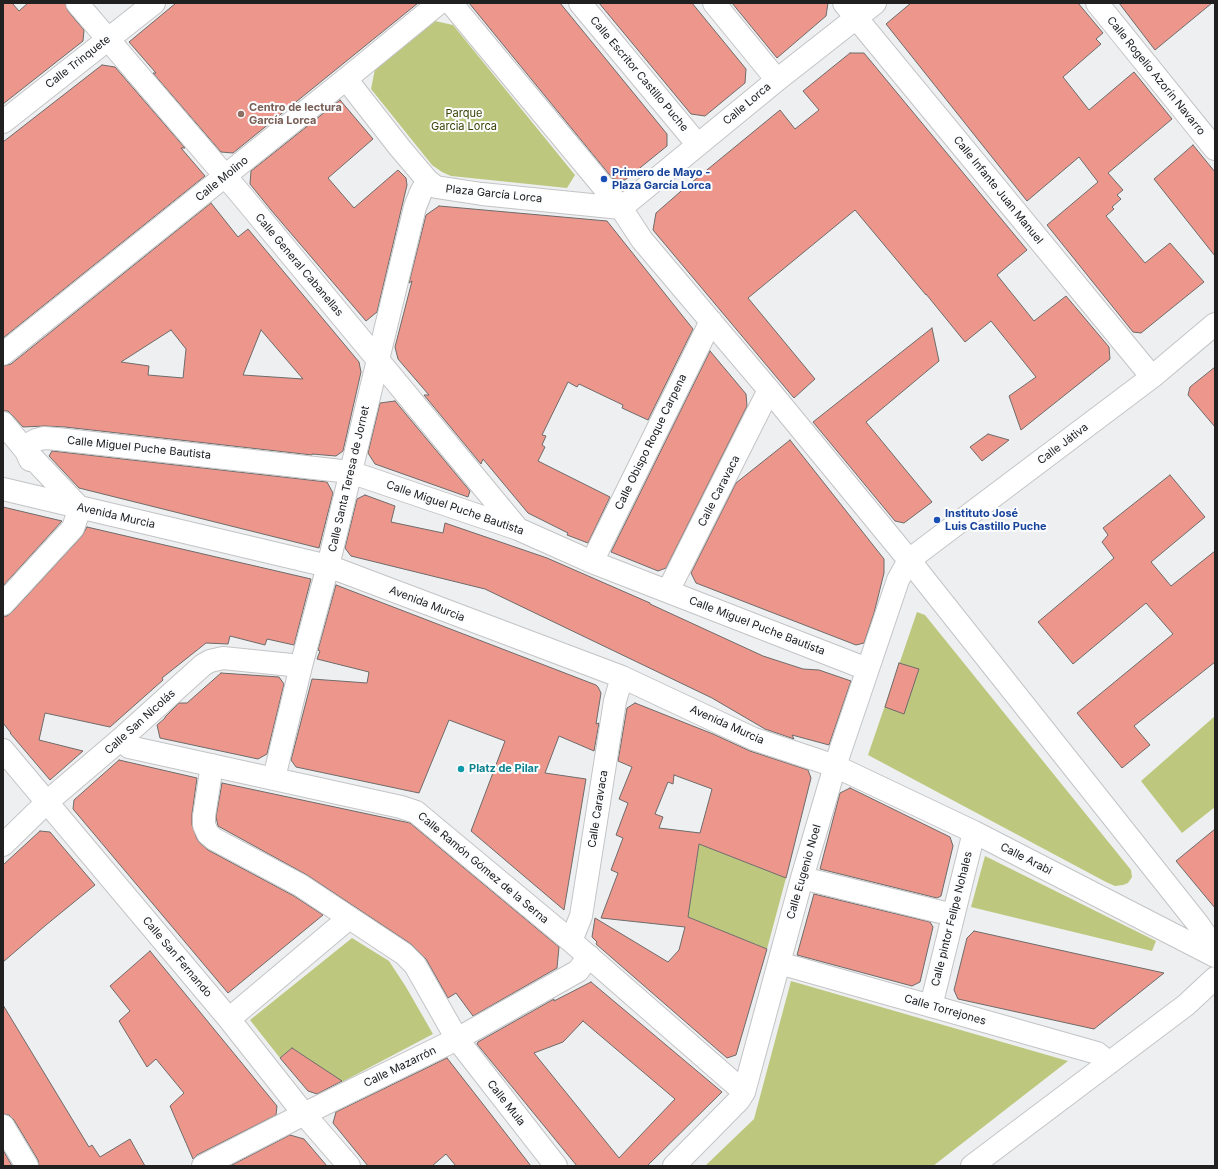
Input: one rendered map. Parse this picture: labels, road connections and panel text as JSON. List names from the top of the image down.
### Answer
{
  "streets": {
    "street": [
      "Calle Trinquete",
      "Calle Escritor Castillo Puche",
      "Calle Rogelio Azorín Navarro",
      "Calle Lorca",
      "Calle Molino",
      "Calle Infante Juan Manuel",
      "Plaza García Lorca",
      "Calle General Cabanellas",
      "Calle Obispo Roque Carpena",
      "Calle Játiva",
      "Calle Miguel Puche Bautista",
      "Calle Santa Teresa de Jornet",
      "Calle Caravaca",
      "Avenida Murcia",
      "Calle San Nicolás",
      "Calle Arabi",
      "Calle Ramón Gómez de la Serna",
      "Calle Eugenio Noel",
      "Calle pintor Felipe Nohales",
      "Calle San Fernando",
      "Calle Torrejones",
      "Calle Mazarrón",
      "Calle Mula"
    ]
  },
  "crossings": [
    ["Calle Trinquete", "Calle General Cabanellas"],
    ["Calle Escritor Castillo Puche", "Calle Lorca"],
    ["Calle Lorca", "Calle Infante Juan Manuel"],
    ["Calle Lorca", "Plaza García Lorca"],
    ["Calle Molino", "Plaza García Lorca"],
    ["Calle Molino", "Calle General Cabanellas"],
    ["Calle Infante Juan Manuel", "Calle Játiva"],
    ["Plaza García Lorca", "Calle Santa Teresa de Jornet"],
    ["Calle General Cabanellas", "Calle Miguel Puche Bautista"],
    ["Calle General Cabanellas", "Calle Santa Teresa de Jornet"],
    ["Calle Obispo Roque Carpena", "Calle Miguel Puche Bautista"],
    ["Calle Játiva", "Calle Eugenio Noel"],
    ["Calle Miguel Puche Bautista", "Calle Santa Teresa de Jornet"],
    ["Calle Miguel Puche Bautista", "Calle Caravaca"],
    ["Calle Miguel Puche Bautista", "Calle Eugenio Noel"],
    ["Calle Santa Teresa de Jornet", "Avenida Murcia"],
    ["Calle Santa Teresa de Jornet", "Calle San Nicolás"],
    ["Calle Santa Teresa de Jornet", "Calle Ramón Gómez de la Serna"],
    ["Calle Caravaca", "Avenida Murcia"],
    ["Calle Caravaca", "Calle Ramón Gómez de la Serna"],
    ["Avenida Murcia", "Calle Arabi"],
    ["Avenida Murcia", "Calle Eugenio Noel"],
    ["Calle San Nicolás", "Calle Ramón Gómez de la Serna"],
    ["Calle San Nicolás", "Calle San Fernando"],
    ["Calle Arabi", "Calle Eugenio Noel"],
    ["Calle Arabi", "Calle pintor Felipe Nohales"],
    ["Calle Ramón Gómez de la Serna", "Calle Eugenio Noel"],
    ["Calle Ramón Gómez de la Serna", "Calle Mazarrón"],
    ["Calle Ramón Gómez de la Serna", "Calle Mula"],
    ["Calle Eugenio Noel", "Calle Torrejones"],
    ["Calle pintor Felipe Nohales", "Calle Torrejones"],
    ["Calle San Fernando", "Calle Mazarrón"],
    ["Calle Mazarrón", "Calle Mula"]
  ],
  "parks": ["Parque Garcia Lorca"],
  "places": [
    "Centro de lectura García Lorca",
    "Primero de Mayo - Plaza García Lorca",
    "Instituto José Luis Castillo Puche",
    "Platz de Pilar"
  ]
}
